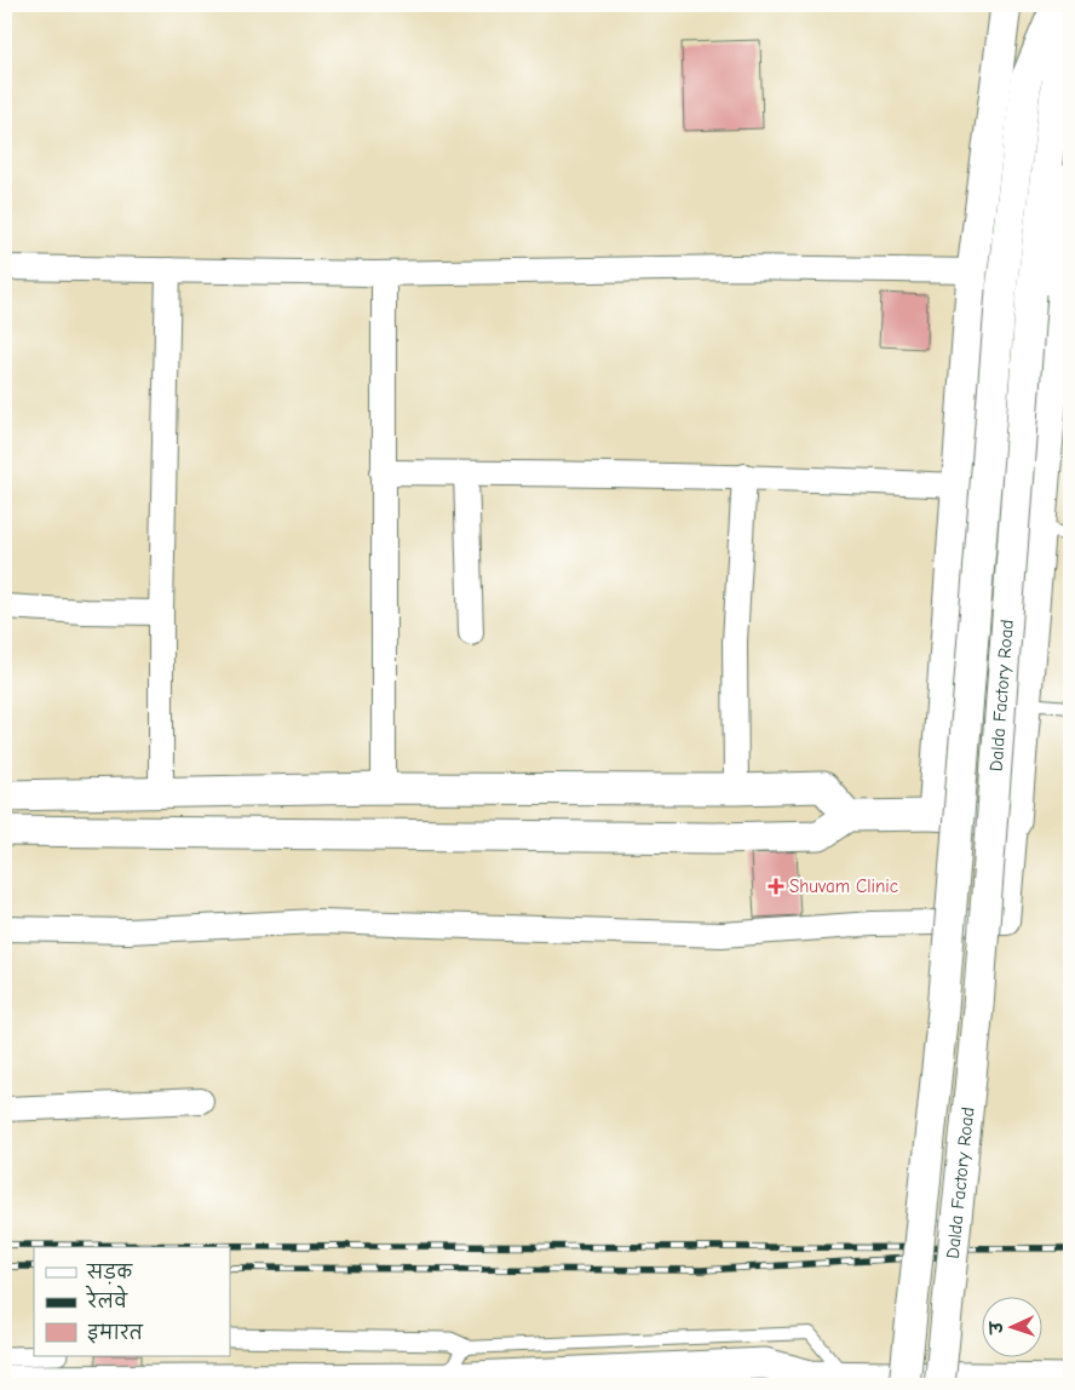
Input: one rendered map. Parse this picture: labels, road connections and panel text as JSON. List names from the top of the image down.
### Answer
{
  "streets": {
    "street": ["Dalda Factory Road"]
  },
  "places": {
    "health": ["Shuvam Clinic"]
  },
  "legend": ["सड़क", "रेलवे", "इमारत"],
  "north": "left"
}
